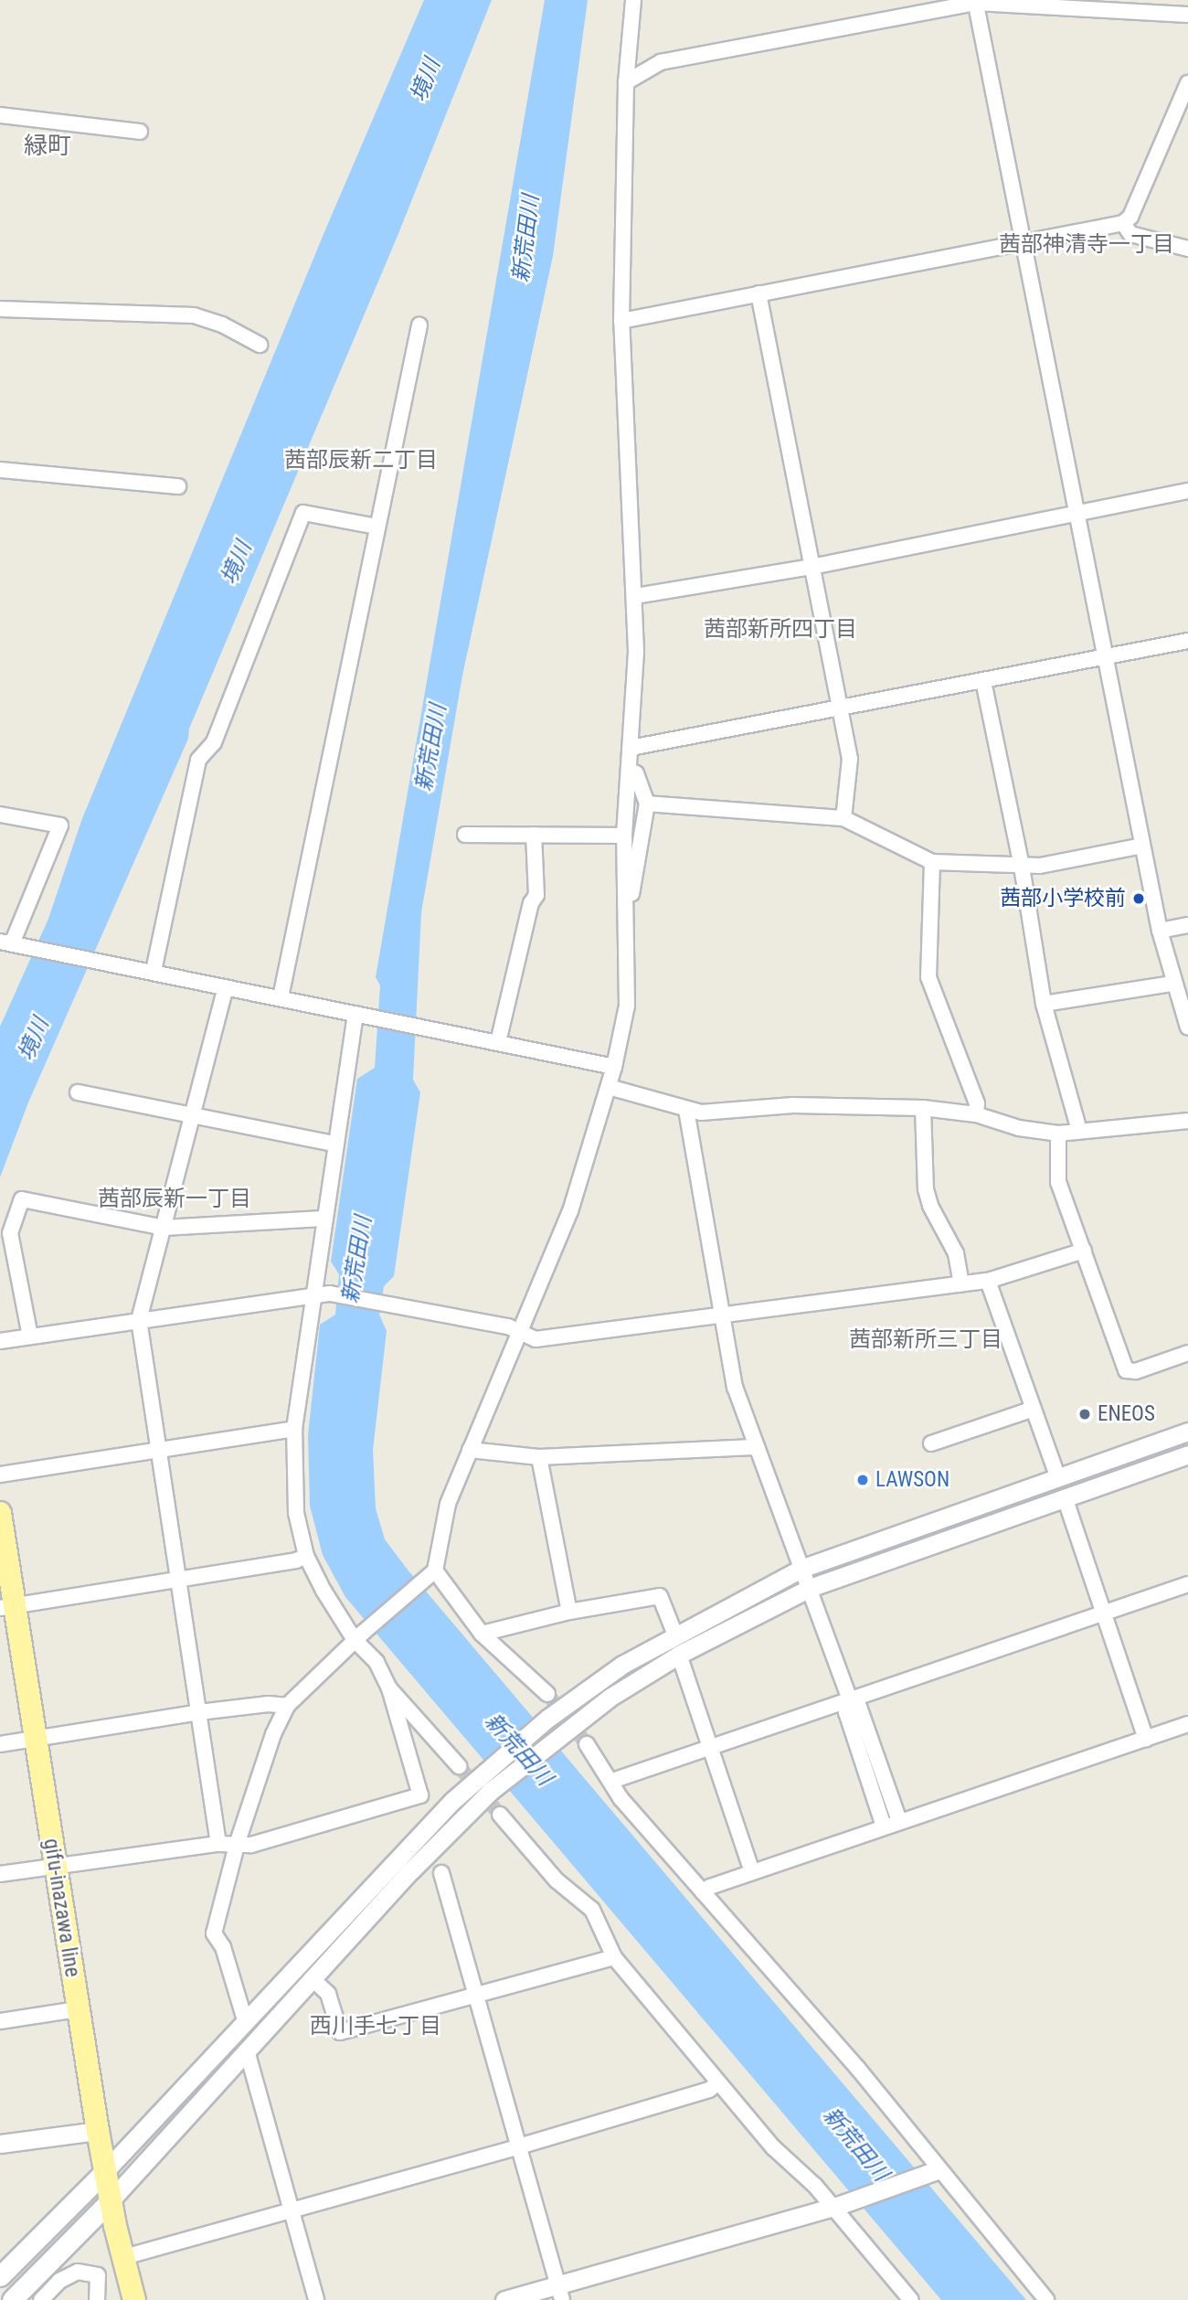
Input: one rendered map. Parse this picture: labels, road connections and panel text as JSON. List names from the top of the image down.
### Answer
{
  "streets": {
    "main road": ["gifu-inazawa line"]
  },
  "districts": [
    "緑町",
    "茜部神清寺一丁目",
    "茜部辰新二丁目",
    "茜部新所四丁目",
    "茜部辰新一丁目",
    "茜部新所三丁目",
    "西川手七丁目"
  ],
  "water": ["境川", "新荒田川"],
  "places": ["茜部小学校前", "ENEOS", "LAWSON"]
}
